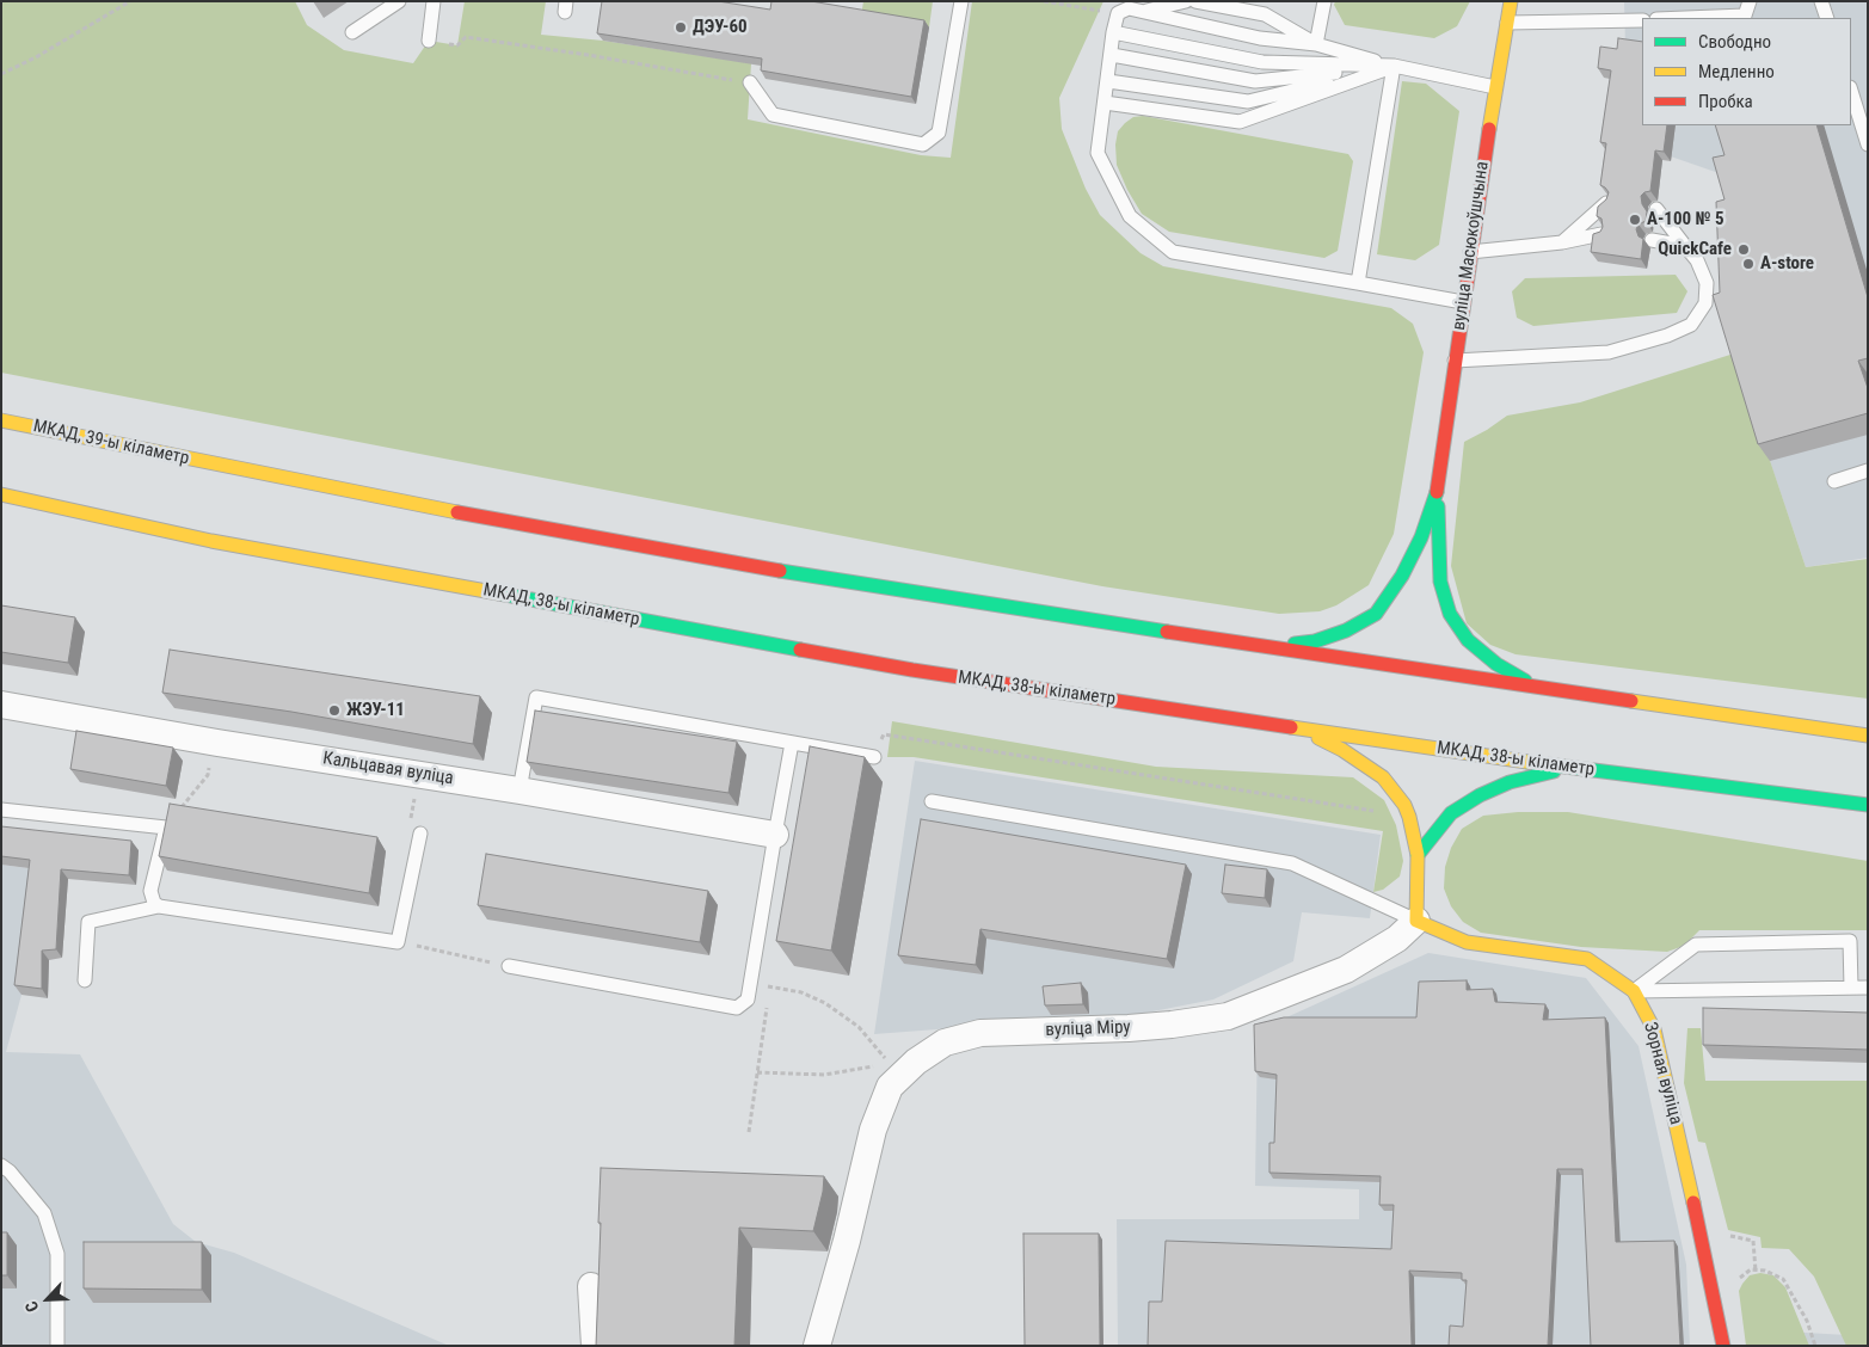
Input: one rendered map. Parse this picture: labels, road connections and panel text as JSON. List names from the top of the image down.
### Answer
{
  "streets": {
    "main road": [
      "вуліца Масюкоўшчына",
      "МКАД, 39-ы кіламетр",
      "МКАД, 38-ы кіламетр",
      "Зорная вуліца"
    ],
    "street": ["Кальцавая вуліца", "вуліца Міру"]
  },
  "crossings": [
    ["вуліца Міру", "Зорная вуліца"]
  ],
  "places": [
    "ДЭУ-60",
    "А-100 № 5",
    "QuickCafe",
    "А-store",
    "ЖЭУ-11"
  ],
  "legend": ["Свободно", "Медленно", "Пробка"],
  "north": "bottom left"
}
